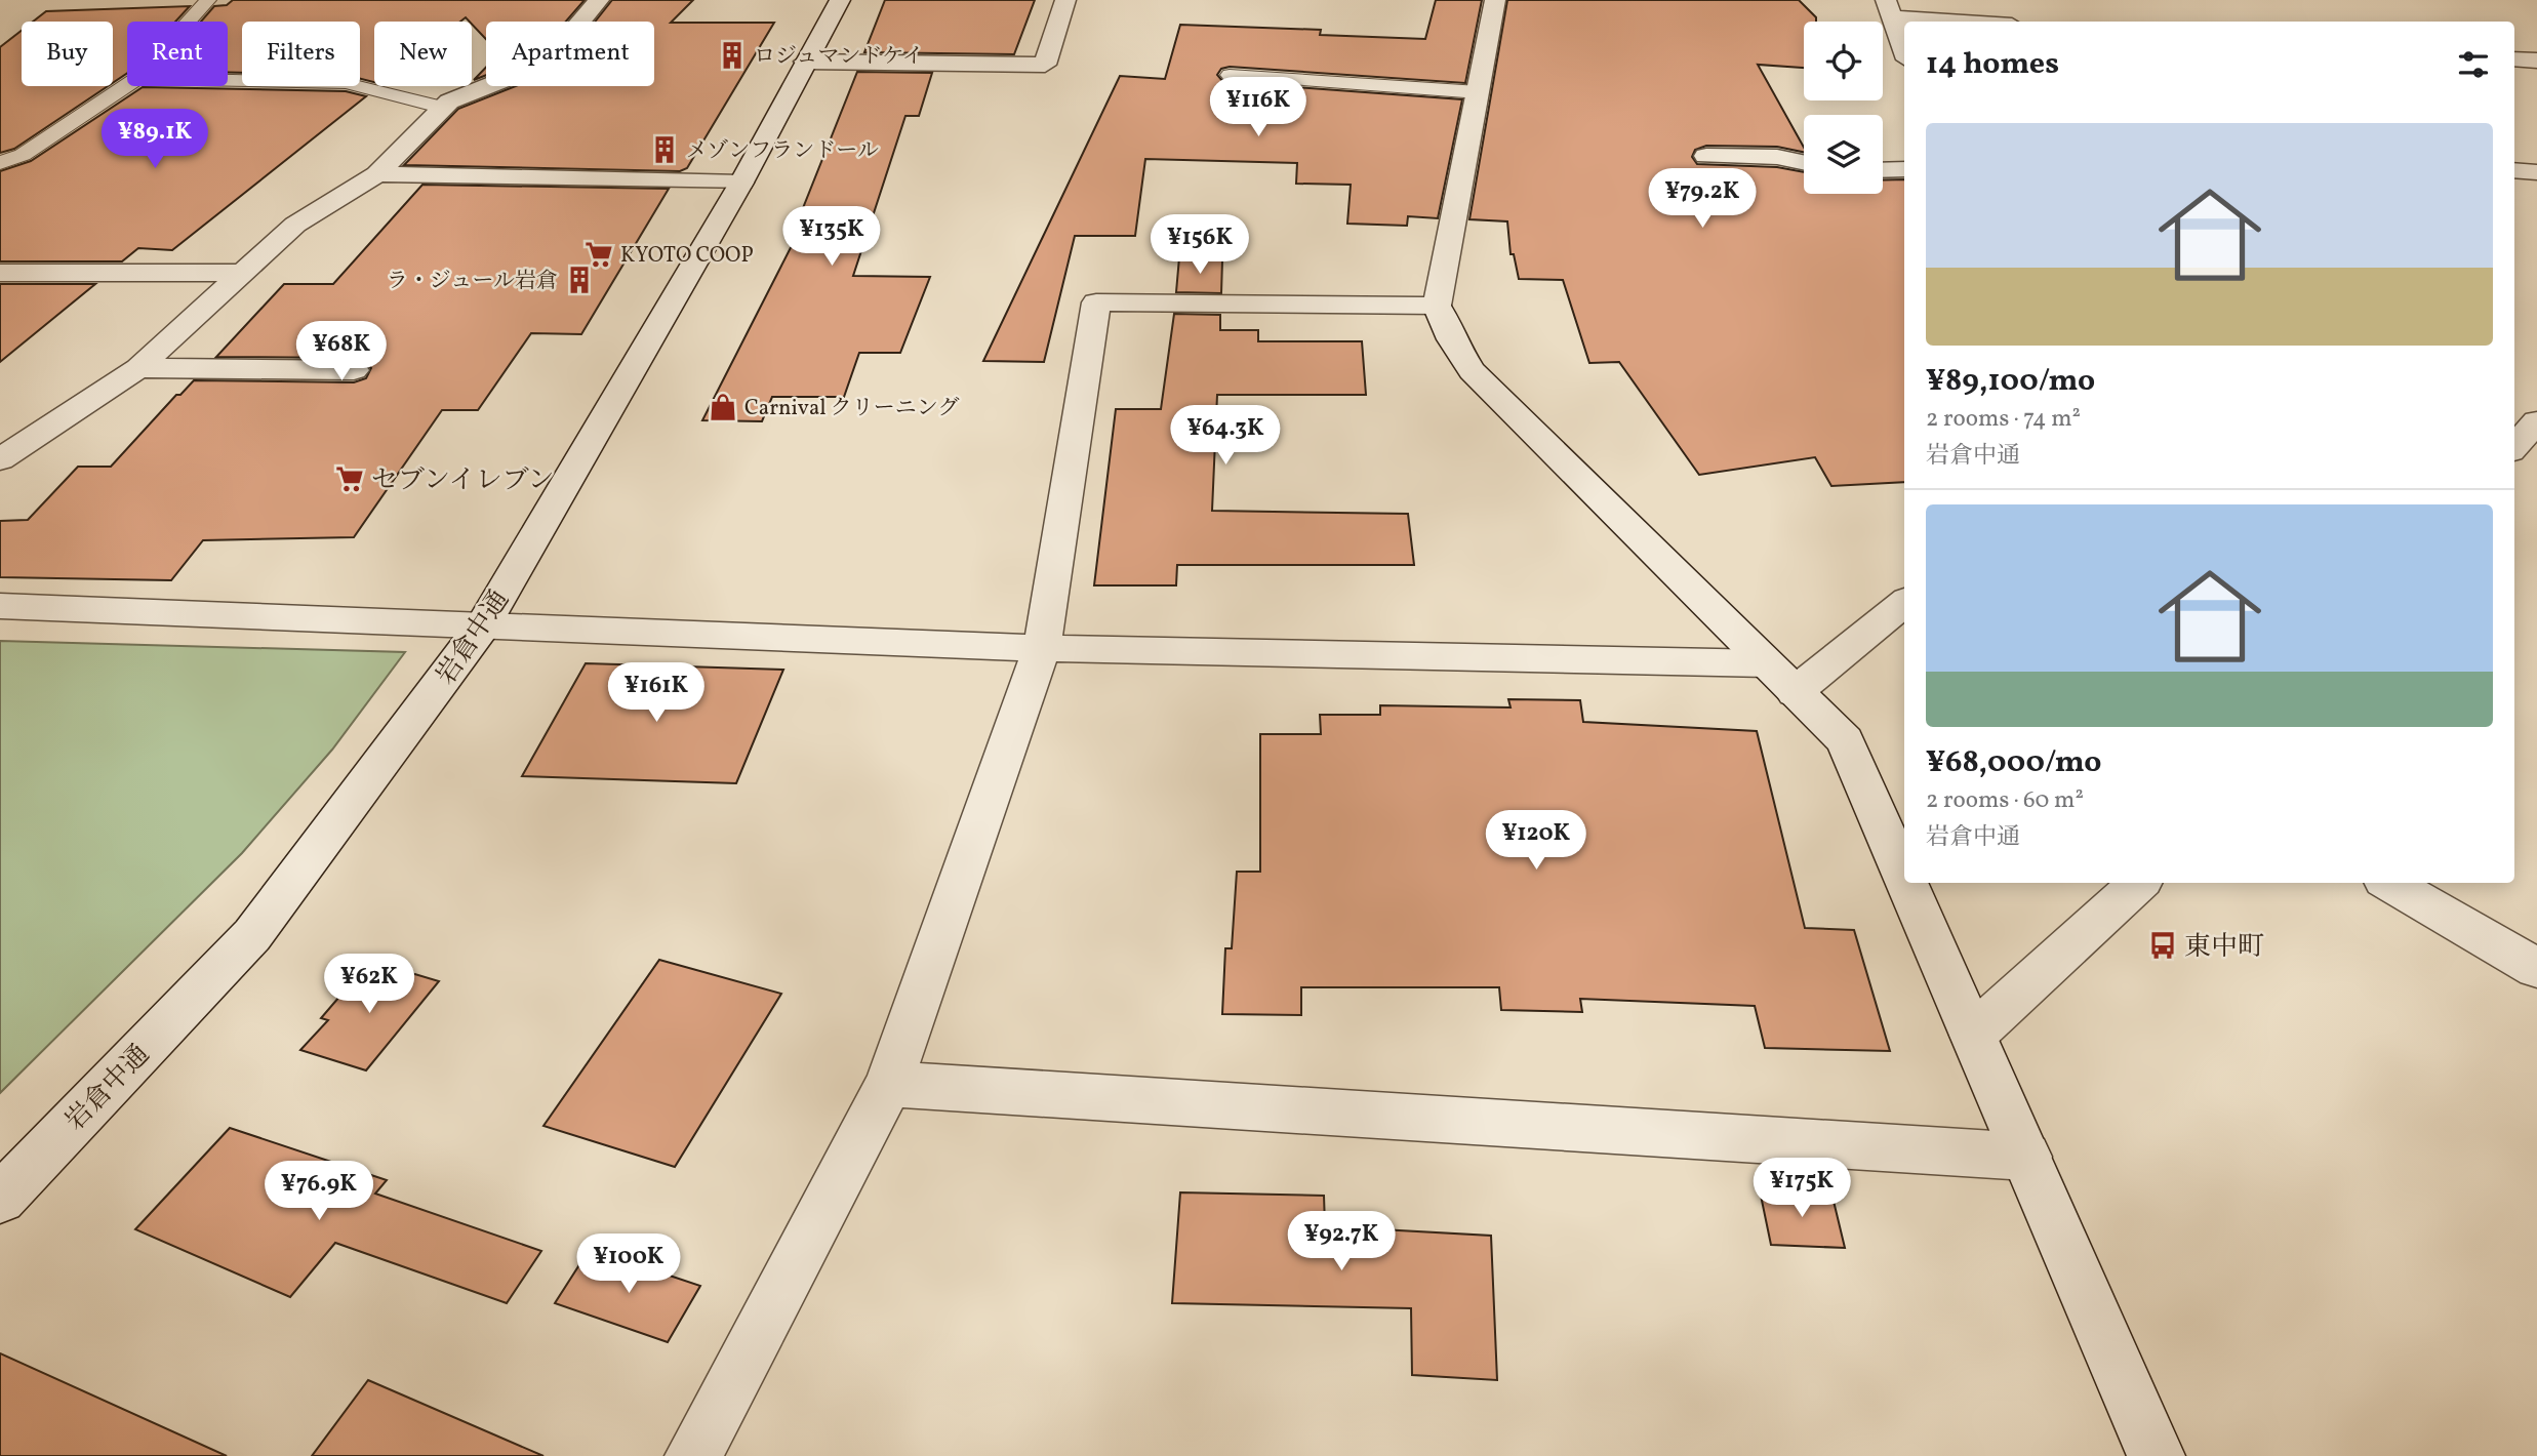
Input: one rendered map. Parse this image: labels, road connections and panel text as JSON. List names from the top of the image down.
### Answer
{
  "streets": {
    "street": ["岩倉中通"]
  },
  "places": {
    "building": ["ロジュマンドケイ", "メゾンフランドール", "ラ・ジュール岩倉"],
    "supermarket": ["KYOTO COOP", "セブンイレブン"],
    "shop": ["Carnival クリーニング"],
    "bus stop": ["東中町"]
  },
  "page": {
    "chip": [
      "Buy",
      "Rent",
      "Filters",
      "New",
      "Apartment"
    ],
    "heading": "14 homes",
    "price": [
      "¥116K",
      "¥89.1K",
      "¥79.2K",
      "¥135K",
      "¥156K",
      "¥68K",
      "¥64.3K",
      "¥161K",
      "¥120K",
      "¥62K",
      "¥175K",
      "¥76.9K",
      "¥92.7K",
      "¥100K"
    ],
    "list": [
      {
        "name": "¥89,100/mo",
        "note": "2 rooms · 74 m² · 岩倉中通"
      },
      {
        "name": "¥68,000/mo",
        "note": "2 rooms · 60 m² · 岩倉中通"
      }
    ]
  }
}
